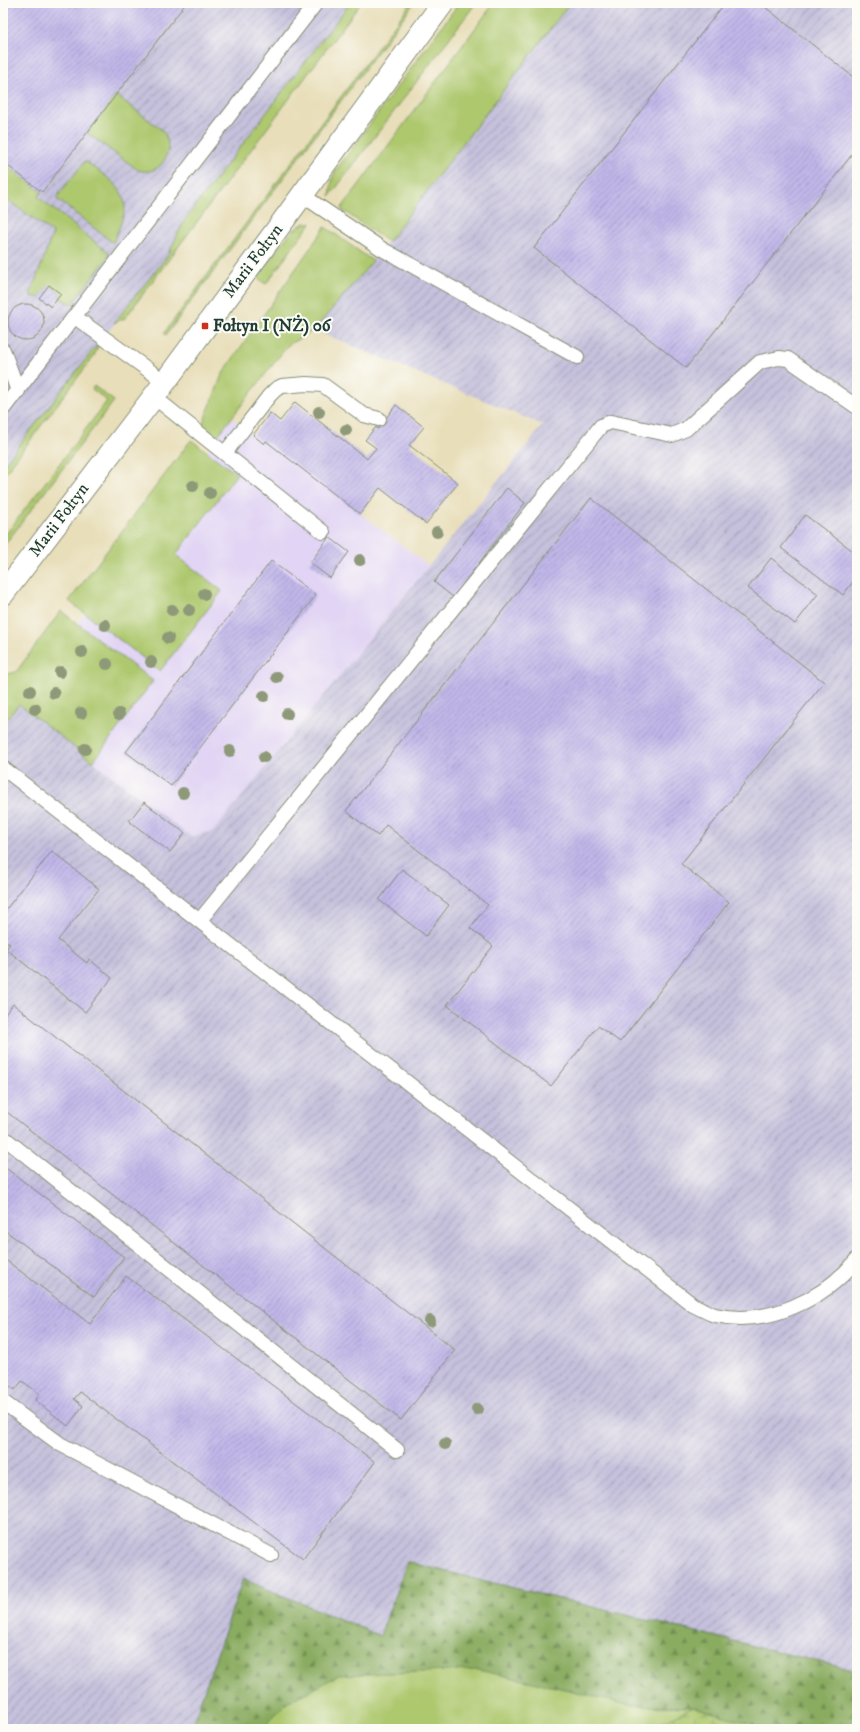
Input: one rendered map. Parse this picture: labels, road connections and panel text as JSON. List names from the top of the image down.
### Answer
{
  "streets": {
    "street": ["Marii Fołtyn"]
  },
  "places": {
    "transit": ["Fołtyn I (NŻ) 06"]
  }
}
